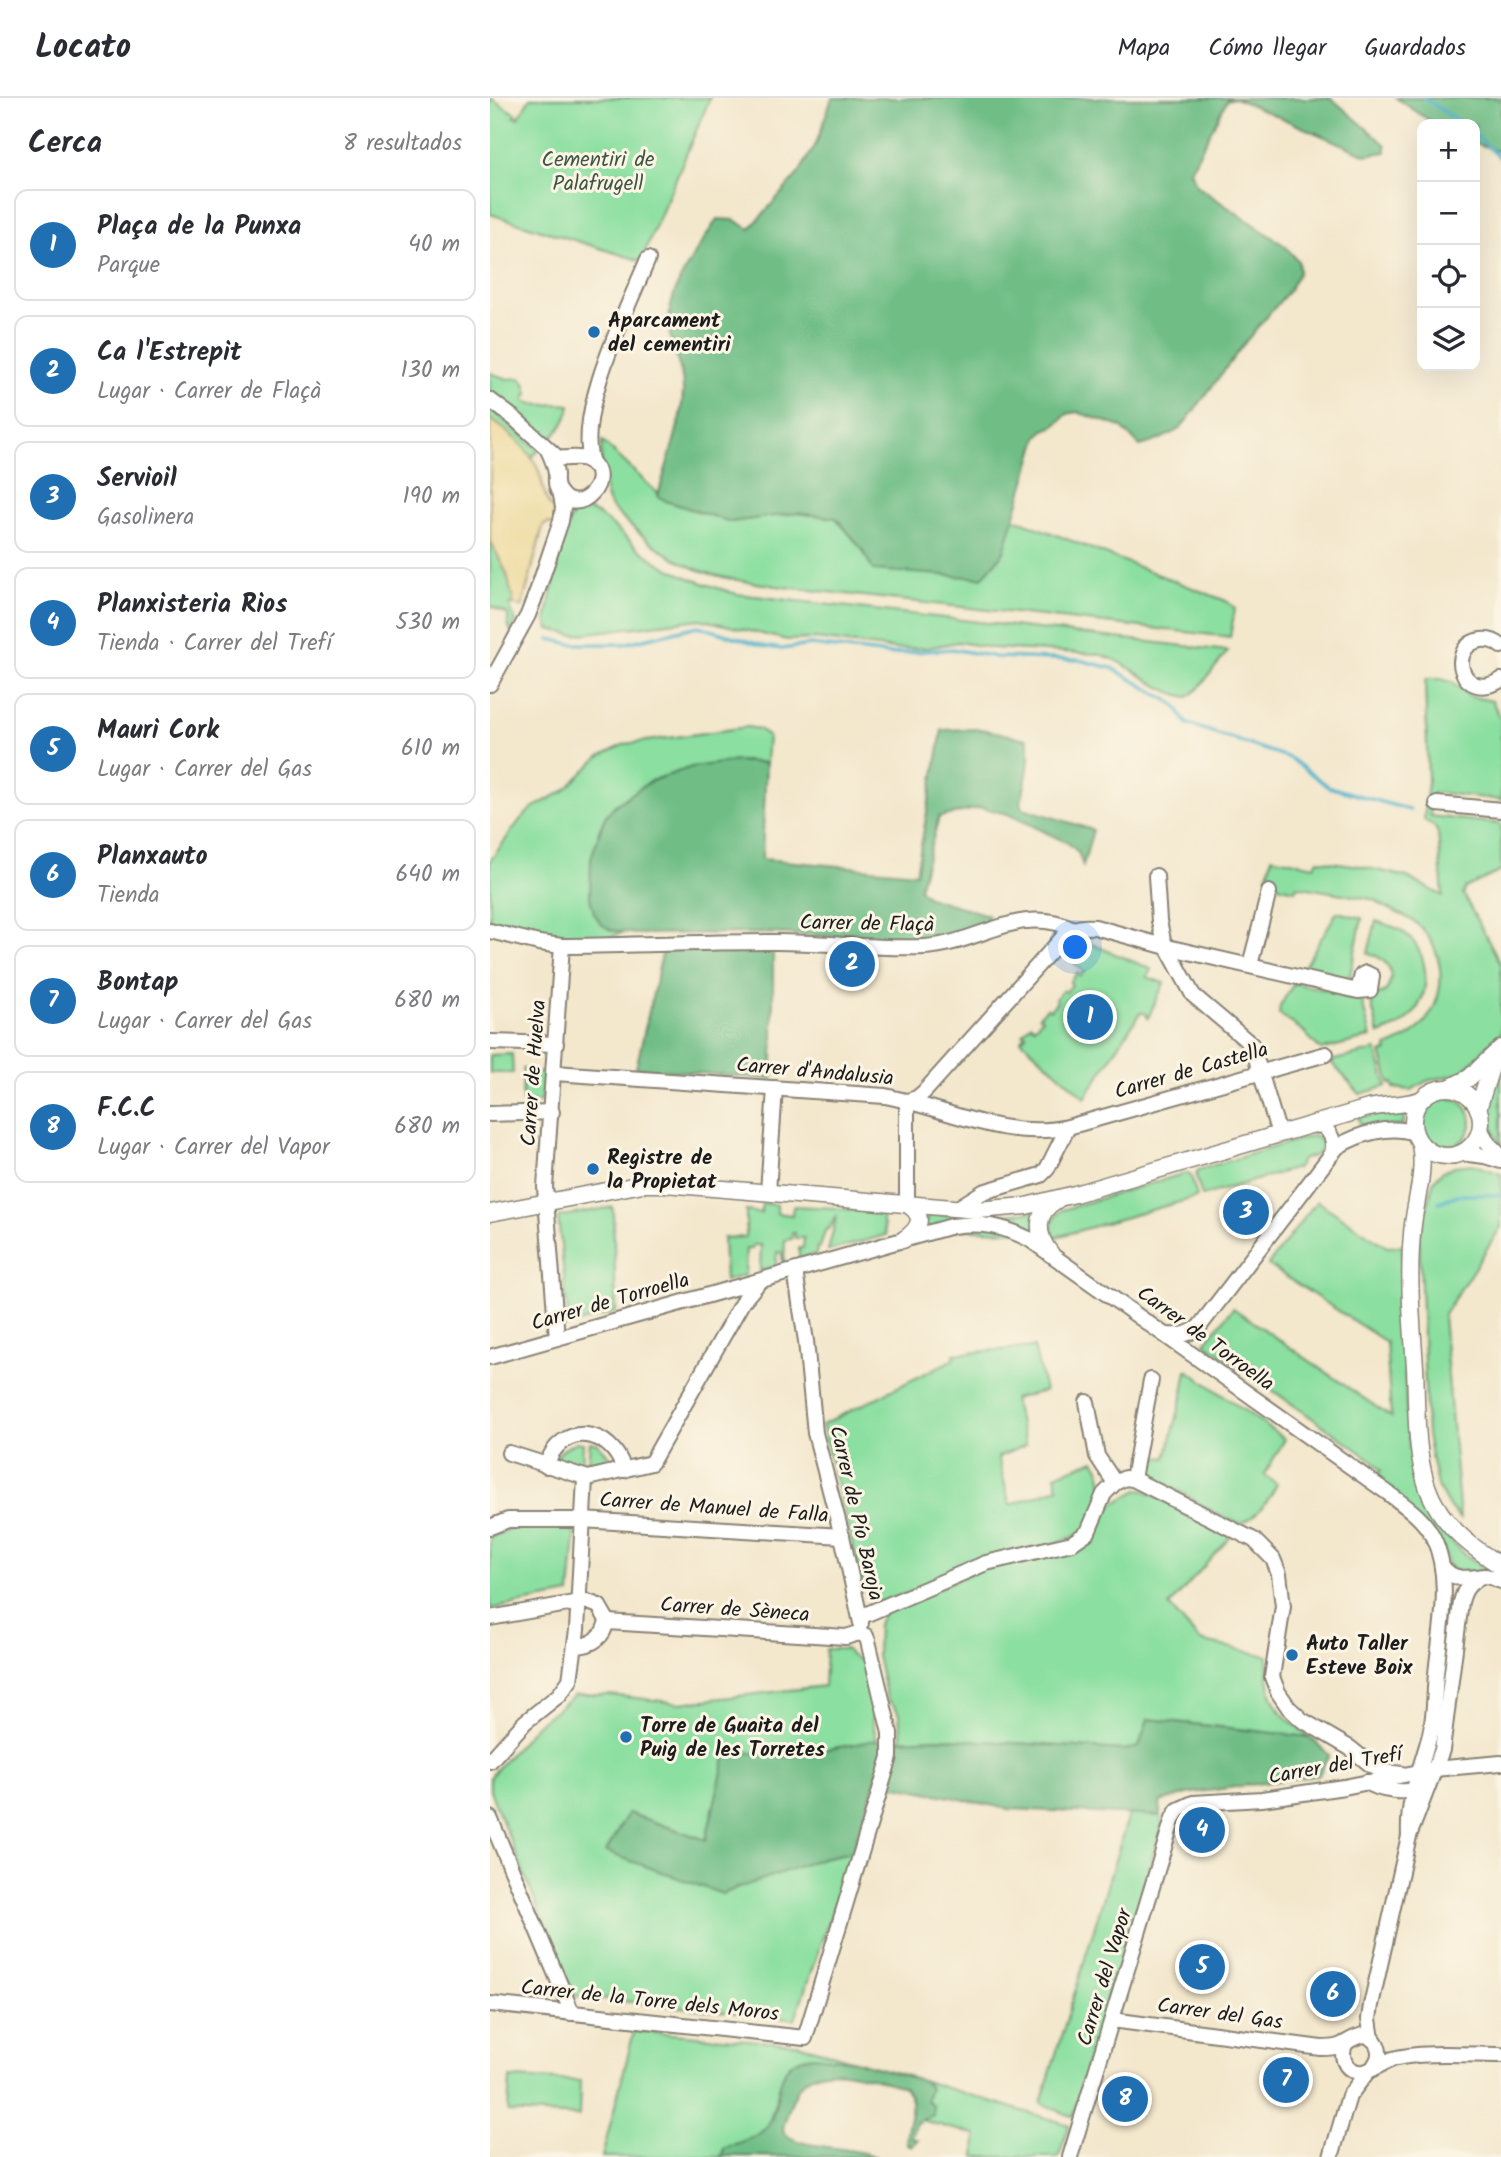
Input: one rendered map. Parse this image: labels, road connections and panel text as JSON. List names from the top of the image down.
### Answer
{
  "streets": {
    "street": [
      "Carrer de Flaçà",
      "Carrer de Castella",
      "Carrer d'Andalusia",
      "Carrer de Huelva",
      "Carrer de Torroella",
      "Carrer de Manuel de Falla",
      "Carrer de Pío Baroja",
      "Carrer de Sèneca",
      "Carrer del Trefí",
      "Carrer del Vapor",
      "Carrer de la Torre dels Moros",
      "Carrer del Gas"
    ]
  },
  "crossings": [
    ["Carrer de Flaçà", "Carrer de Huelva"],
    ["Carrer de Castella", "Carrer d'Andalusia"],
    ["Carrer d'Andalusia", "Carrer de Huelva"],
    ["Carrer de Huelva", "Carrer de Torroella"],
    ["Carrer de Torroella", "Carrer de Pío Baroja"],
    ["Carrer de Torroella", "Carrer del Trefí"],
    ["Carrer de Manuel de Falla", "Carrer de Pío Baroja"],
    ["Carrer de Pío Baroja", "Carrer de Sèneca"],
    ["Carrer de Pío Baroja", "Carrer de la Torre dels Moros"],
    ["Carrer del Trefí", "Carrer del Vapor"],
    ["Carrer del Vapor", "Carrer del Gas"]
  ],
  "parks": ["Cementiri de Palafrugell"],
  "places": [
    "Aparcament del cementiri",
    "Registre de la Propietat",
    "Auto Taller Esteve Boix",
    "Torre de Guaita del Puig de les Torretes"
  ],
  "page": {
    "header": "Locato",
    "nav": ["Mapa", "Cómo llegar", "Guardados"],
    "heading": ["Cerca", "8 resultados"],
    "map_buttons": ["+", "−"],
    "list": [
      {
        "mark": "1",
        "name": "Plaça de la Punxa",
        "note": "Parque",
        "value": "40 m"
      },
      {
        "mark": "2",
        "name": "Ca l'Estrepit",
        "note": "Lugar · Carrer de Flaçà",
        "value": "130 m"
      },
      {
        "mark": "3",
        "name": "Servioil",
        "note": "Gasolinera",
        "value": "190 m"
      },
      {
        "mark": "4",
        "name": "Planxisteria Rios",
        "note": "Tienda · Carrer del Trefí",
        "value": "530 m"
      },
      {
        "mark": "5",
        "name": "Mauri Cork",
        "note": "Lugar · Carrer del Gas",
        "value": "610 m"
      },
      {
        "mark": "6",
        "name": "Planxauto",
        "note": "Tienda",
        "value": "640 m"
      },
      {
        "mark": "7",
        "name": "Bontap",
        "note": "Lugar · Carrer del Gas",
        "value": "680 m"
      },
      {
        "mark": "8",
        "name": "F.C.C",
        "note": "Lugar · Carrer del Vapor",
        "value": "680 m"
      }
    ],
    "pins": [
      "2",
      "1",
      "3",
      "4",
      "5",
      "6",
      "7",
      "8"
    ]
  }
}
